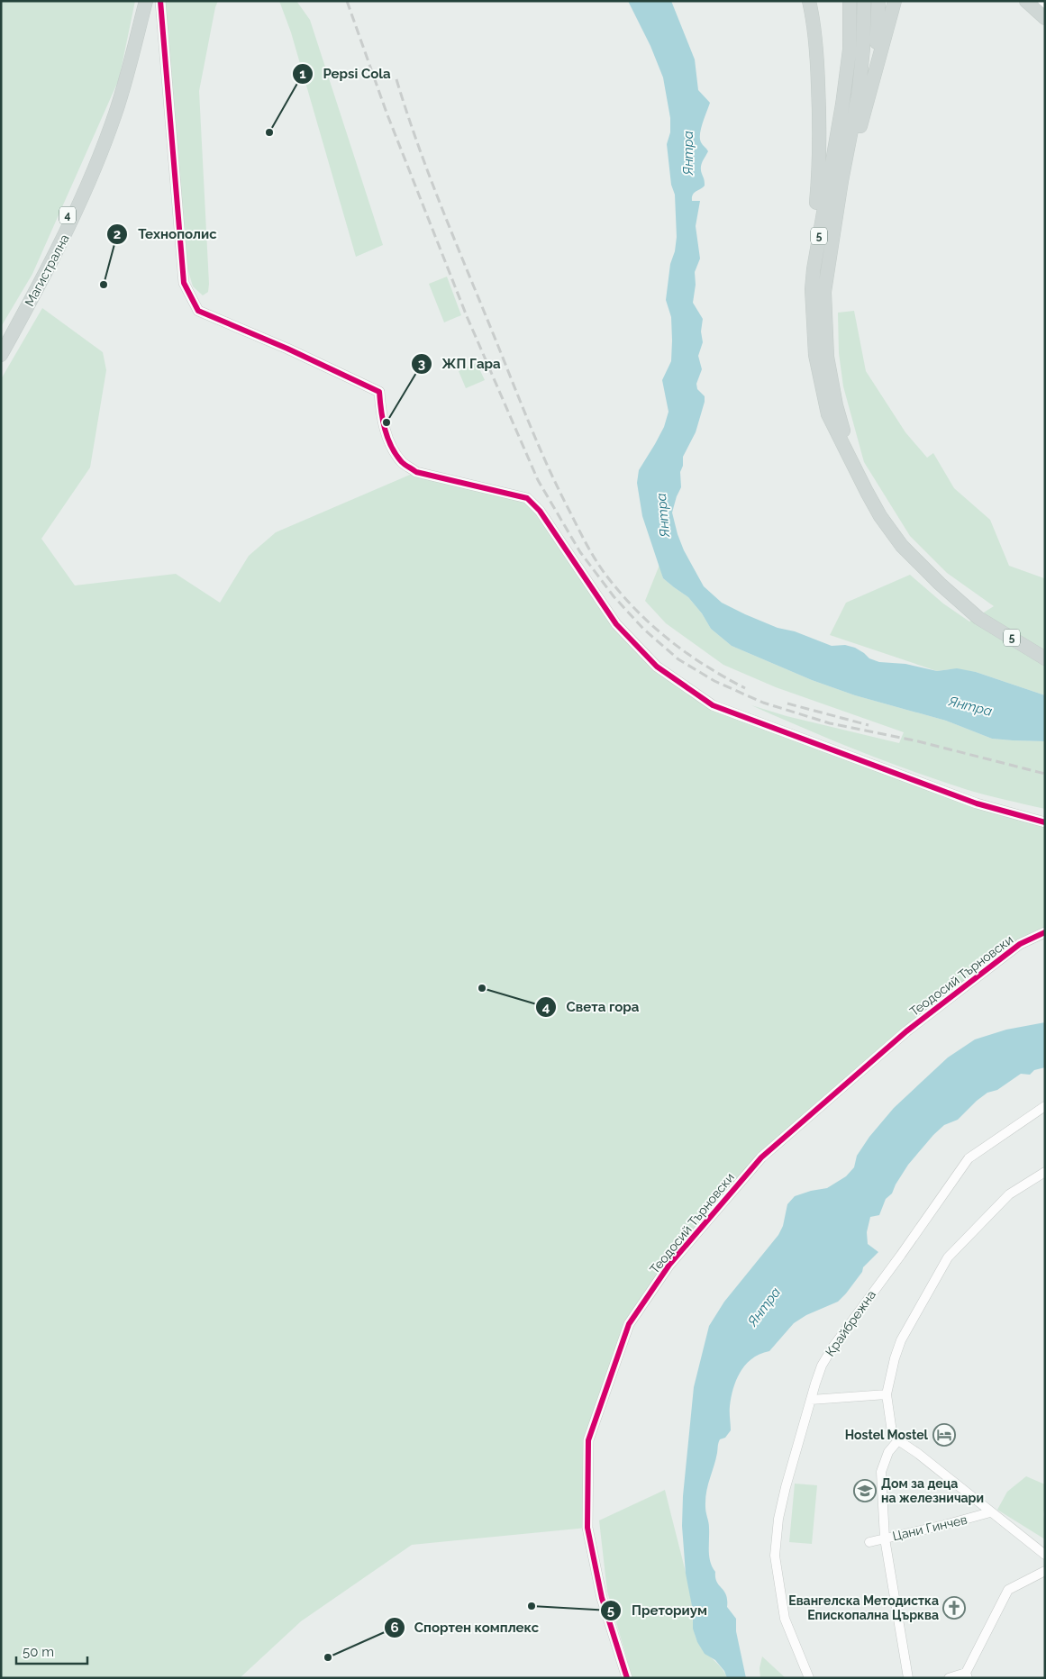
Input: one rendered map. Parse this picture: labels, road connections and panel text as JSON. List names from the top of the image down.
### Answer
{
  "streets": {
    "main road": ["4", "5", "Магистрална"],
    "street": ["Теодосий Търновски", "Крайбрежна", "Цани Гинчев"]
  },
  "water": ["Янтра"],
  "places": {
    "other": [
      "Pepsi Cola",
      "Технополис",
      "ЖП Гара",
      "Света гора",
      "Преториум",
      "Спортен комплекс"
    ],
    "hotel": ["Hostel Mostel"],
    "school or university": ["Дом за деца на железничари"],
    "church": ["Евангелска Методистка Епископална Църква"]
  },
  "scale_bar": "50 m"
}
